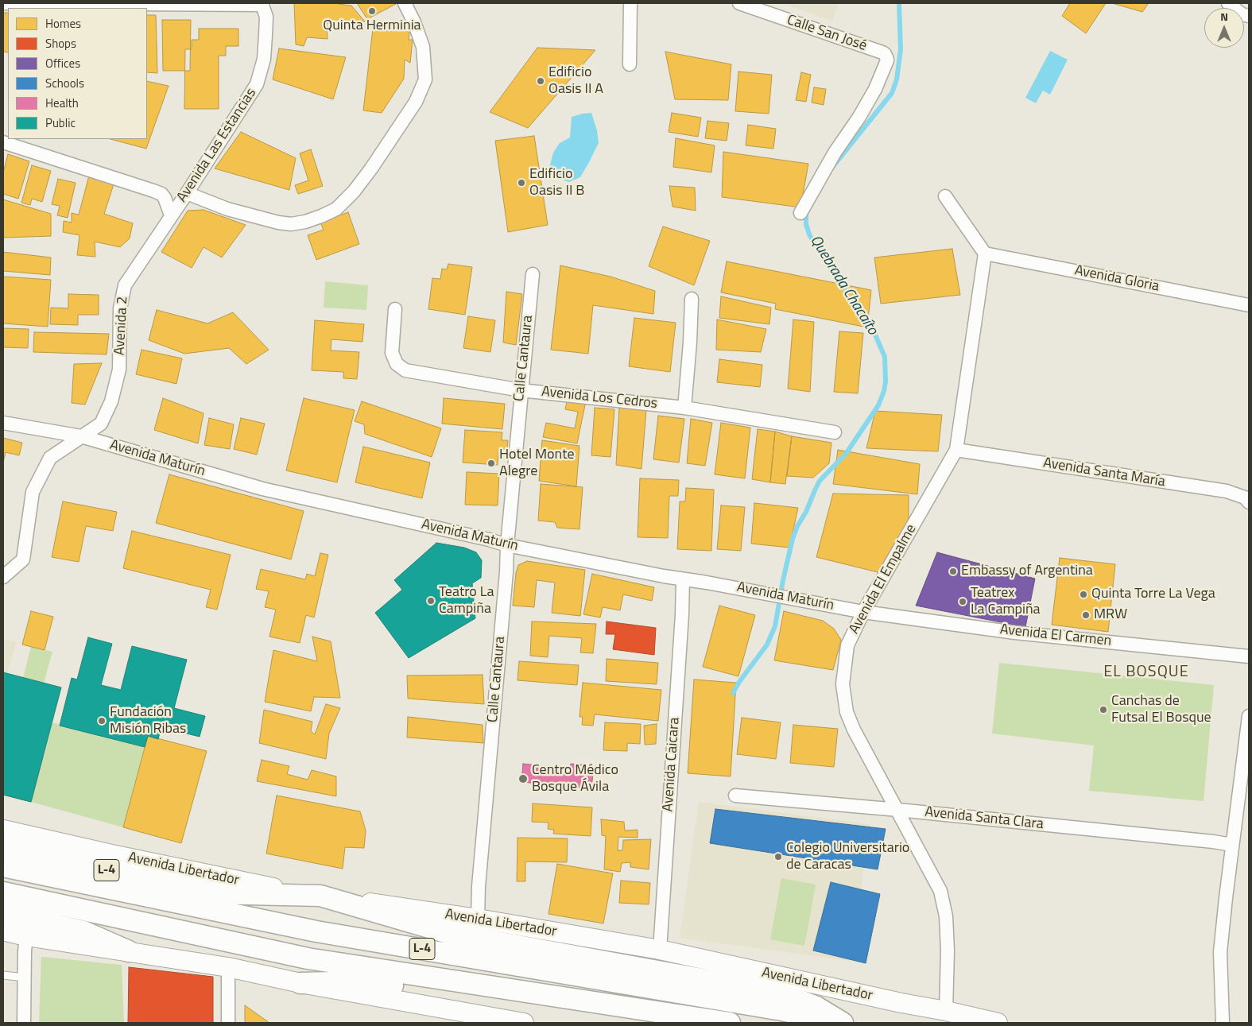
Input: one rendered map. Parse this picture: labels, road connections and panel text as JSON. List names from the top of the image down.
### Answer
{
  "streets": {
    "main road": ["Avenida Libertador", "L-4"],
    "street": [
      "Calle San José",
      "Avenida Las Estancias",
      "Avenida Gloria",
      "Avenida 2",
      "Calle Cantaura",
      "Avenida Los Cedros",
      "Avenida Maturín",
      "Avenida Santa María",
      "Avenida El Empalme",
      "Avenida El Carmen",
      "Avenida Caicara",
      "Avenida Santa Clara"
    ]
  },
  "crossings": [
    ["Avenida Las Estancias", "Avenida 2"],
    ["Avenida Gloria", "Avenida El Empalme"],
    ["Avenida 2", "Avenida Maturín"],
    ["Calle Cantaura", "Avenida Los Cedros"],
    ["Calle Cantaura", "Avenida Maturín"],
    ["Calle Cantaura", "Avenida Libertador"],
    ["Avenida Maturín", "Avenida El Empalme"],
    ["Avenida Maturín", "Avenida El Carmen"],
    ["Avenida Maturín", "Avenida Caicara"],
    ["Avenida Santa María", "Avenida El Empalme"],
    ["Avenida El Empalme", "Avenida El Carmen"],
    ["Avenida El Empalme", "Avenida Santa Clara"],
    ["Avenida El Empalme", "Avenida Libertador"],
    ["Avenida Caicara", "Avenida Libertador"],
    ["Avenida Libertador", "L-4"]
  ],
  "districts": ["EL BOSQUE"],
  "water": ["Quebrada Chacaíto"],
  "places": [
    "Quinta Herminia",
    "Edificio Oasis II A",
    "Edificio Oasis II B",
    "Hotel Monte Alegre",
    "Embassy of Argentina",
    "Quinta Torre La Vega",
    "Teatro La Campiña",
    "Teatrex La Campiña",
    "MRW",
    "Canchas de Futsal El Bosque",
    "Fundación Misión Ribas",
    "Centro Médico Bosque Ávila",
    "Colegio Universitario de Caracas"
  ],
  "legend": [
    "Homes",
    "Shops",
    "Offices",
    "Schools",
    "Health",
    "Public"
  ],
  "north": "top"
}
